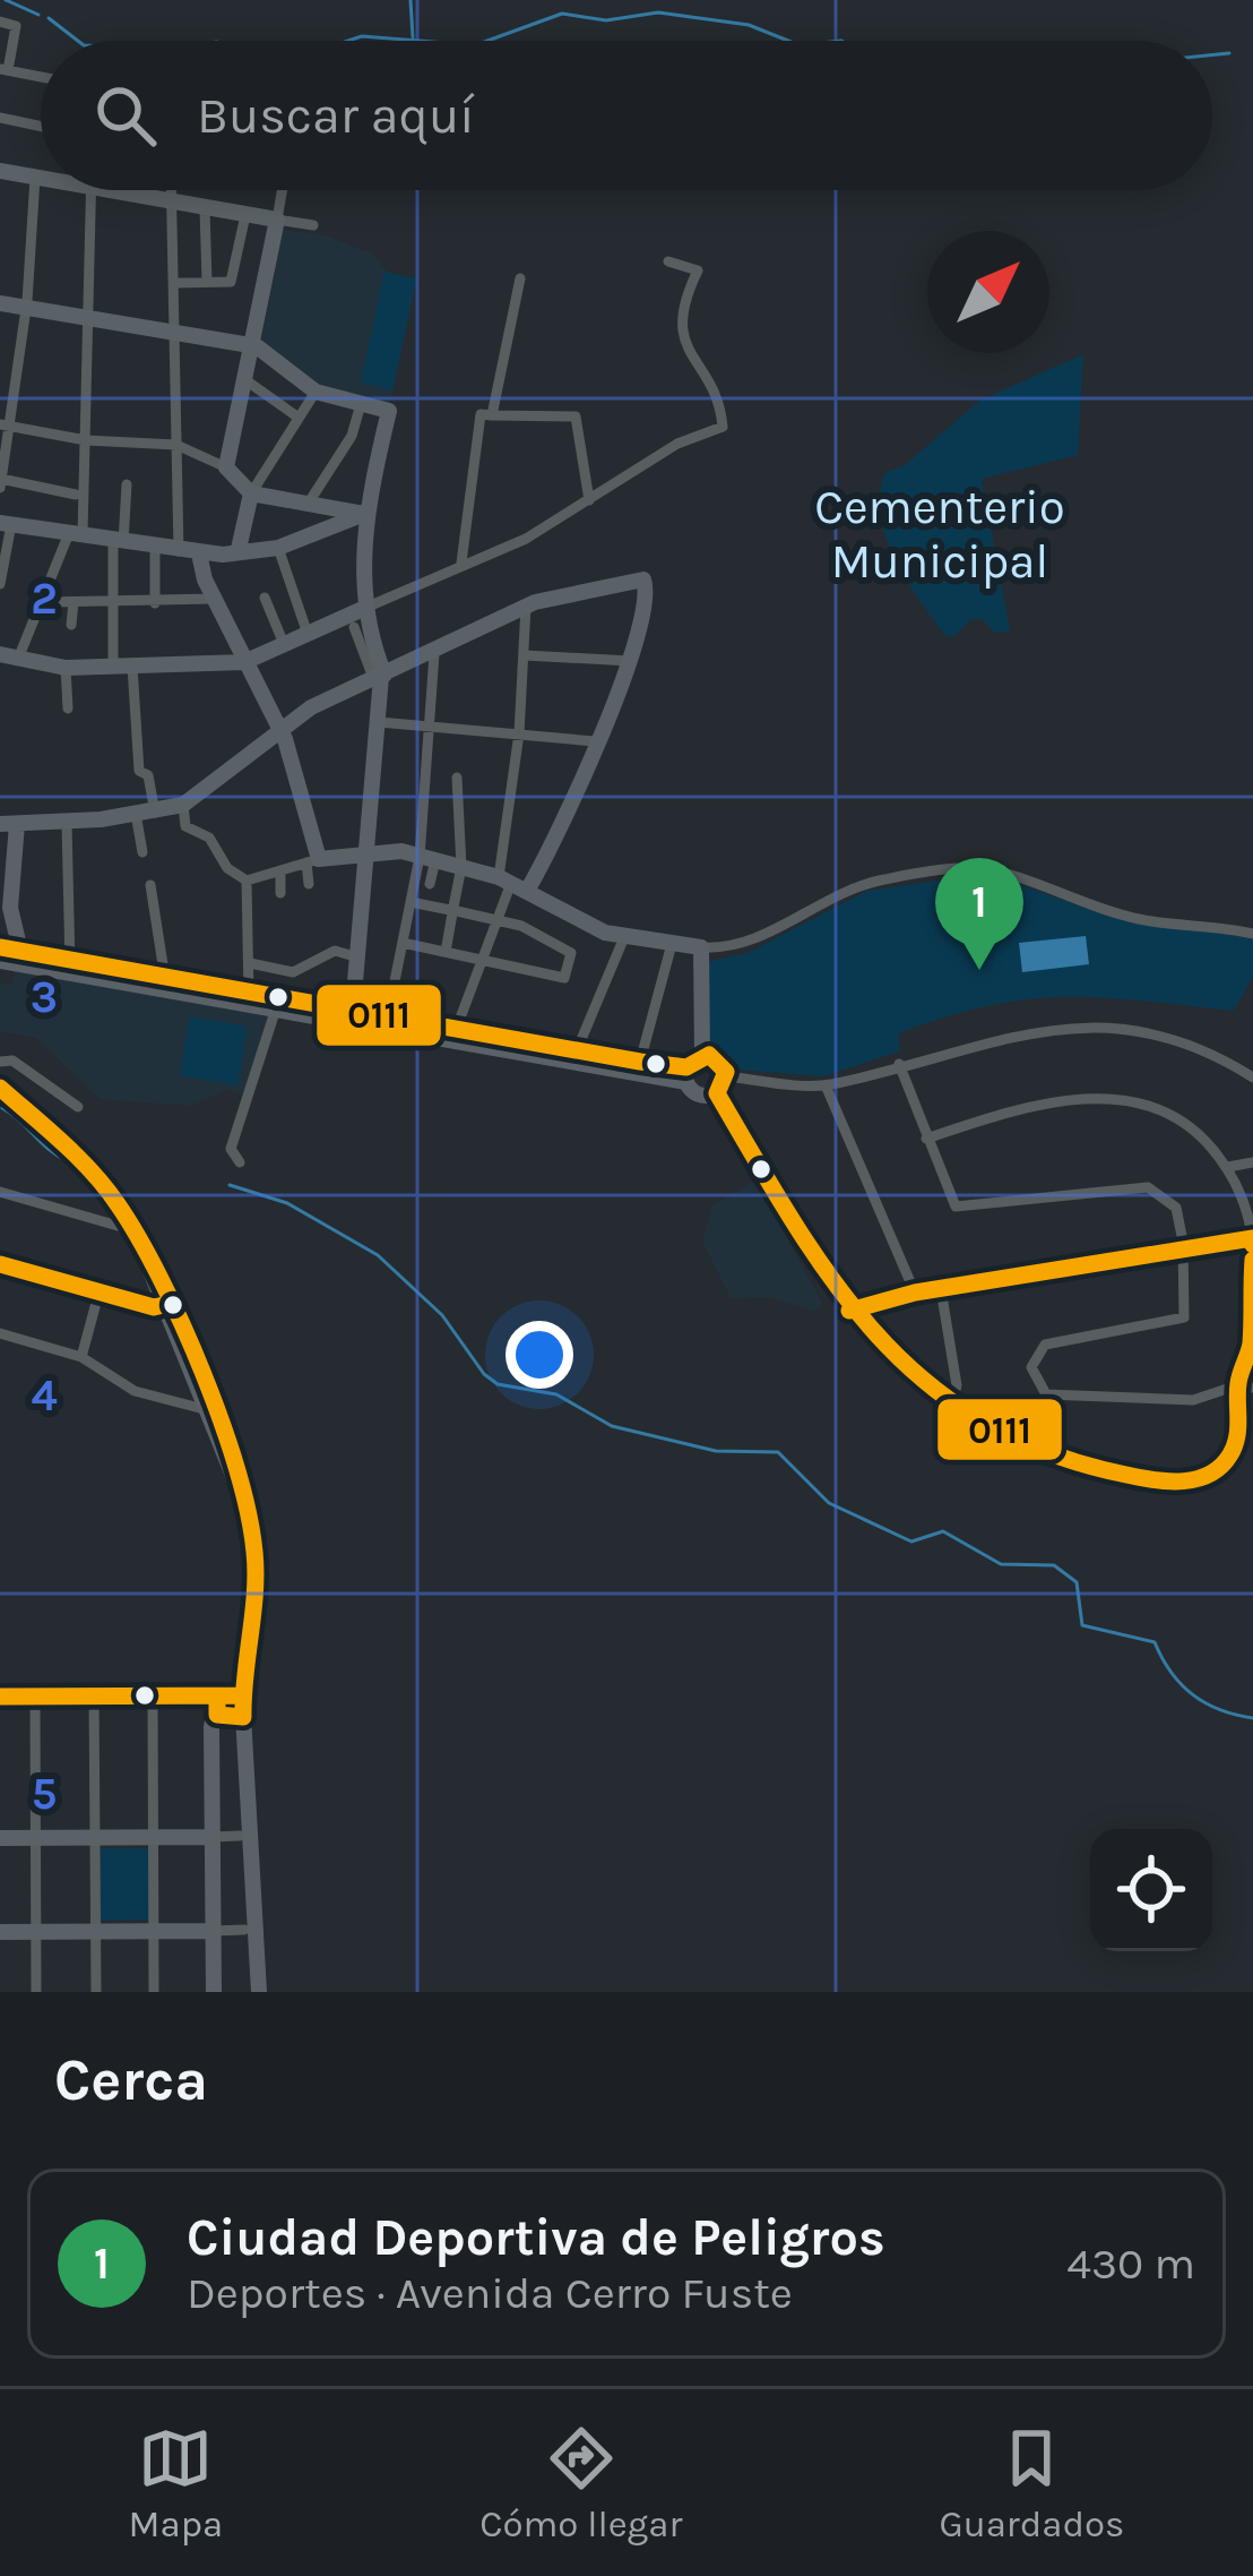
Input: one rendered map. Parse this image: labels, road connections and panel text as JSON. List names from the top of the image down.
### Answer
{
  "parks": ["Cementerio Municipal"],
  "lines": ["transit line 0111"],
  "north": "top right",
  "page": {
    "search": "Buscar aquí",
    "pins": "1",
    "heading": "Cerca",
    "list": [
      {
        "mark": "1",
        "name": "Ciudad Deportiva de Peligros",
        "note": "Deportes · Avenida Cerro Fuste",
        "value": "430 m"
      }
    ],
    "nav": ["Mapa", "Cómo llegar", "Guardados"]
  },
  "grid": {
    "rows": [
      "2",
      "3",
      "4",
      "5"
    ]
  }
}
